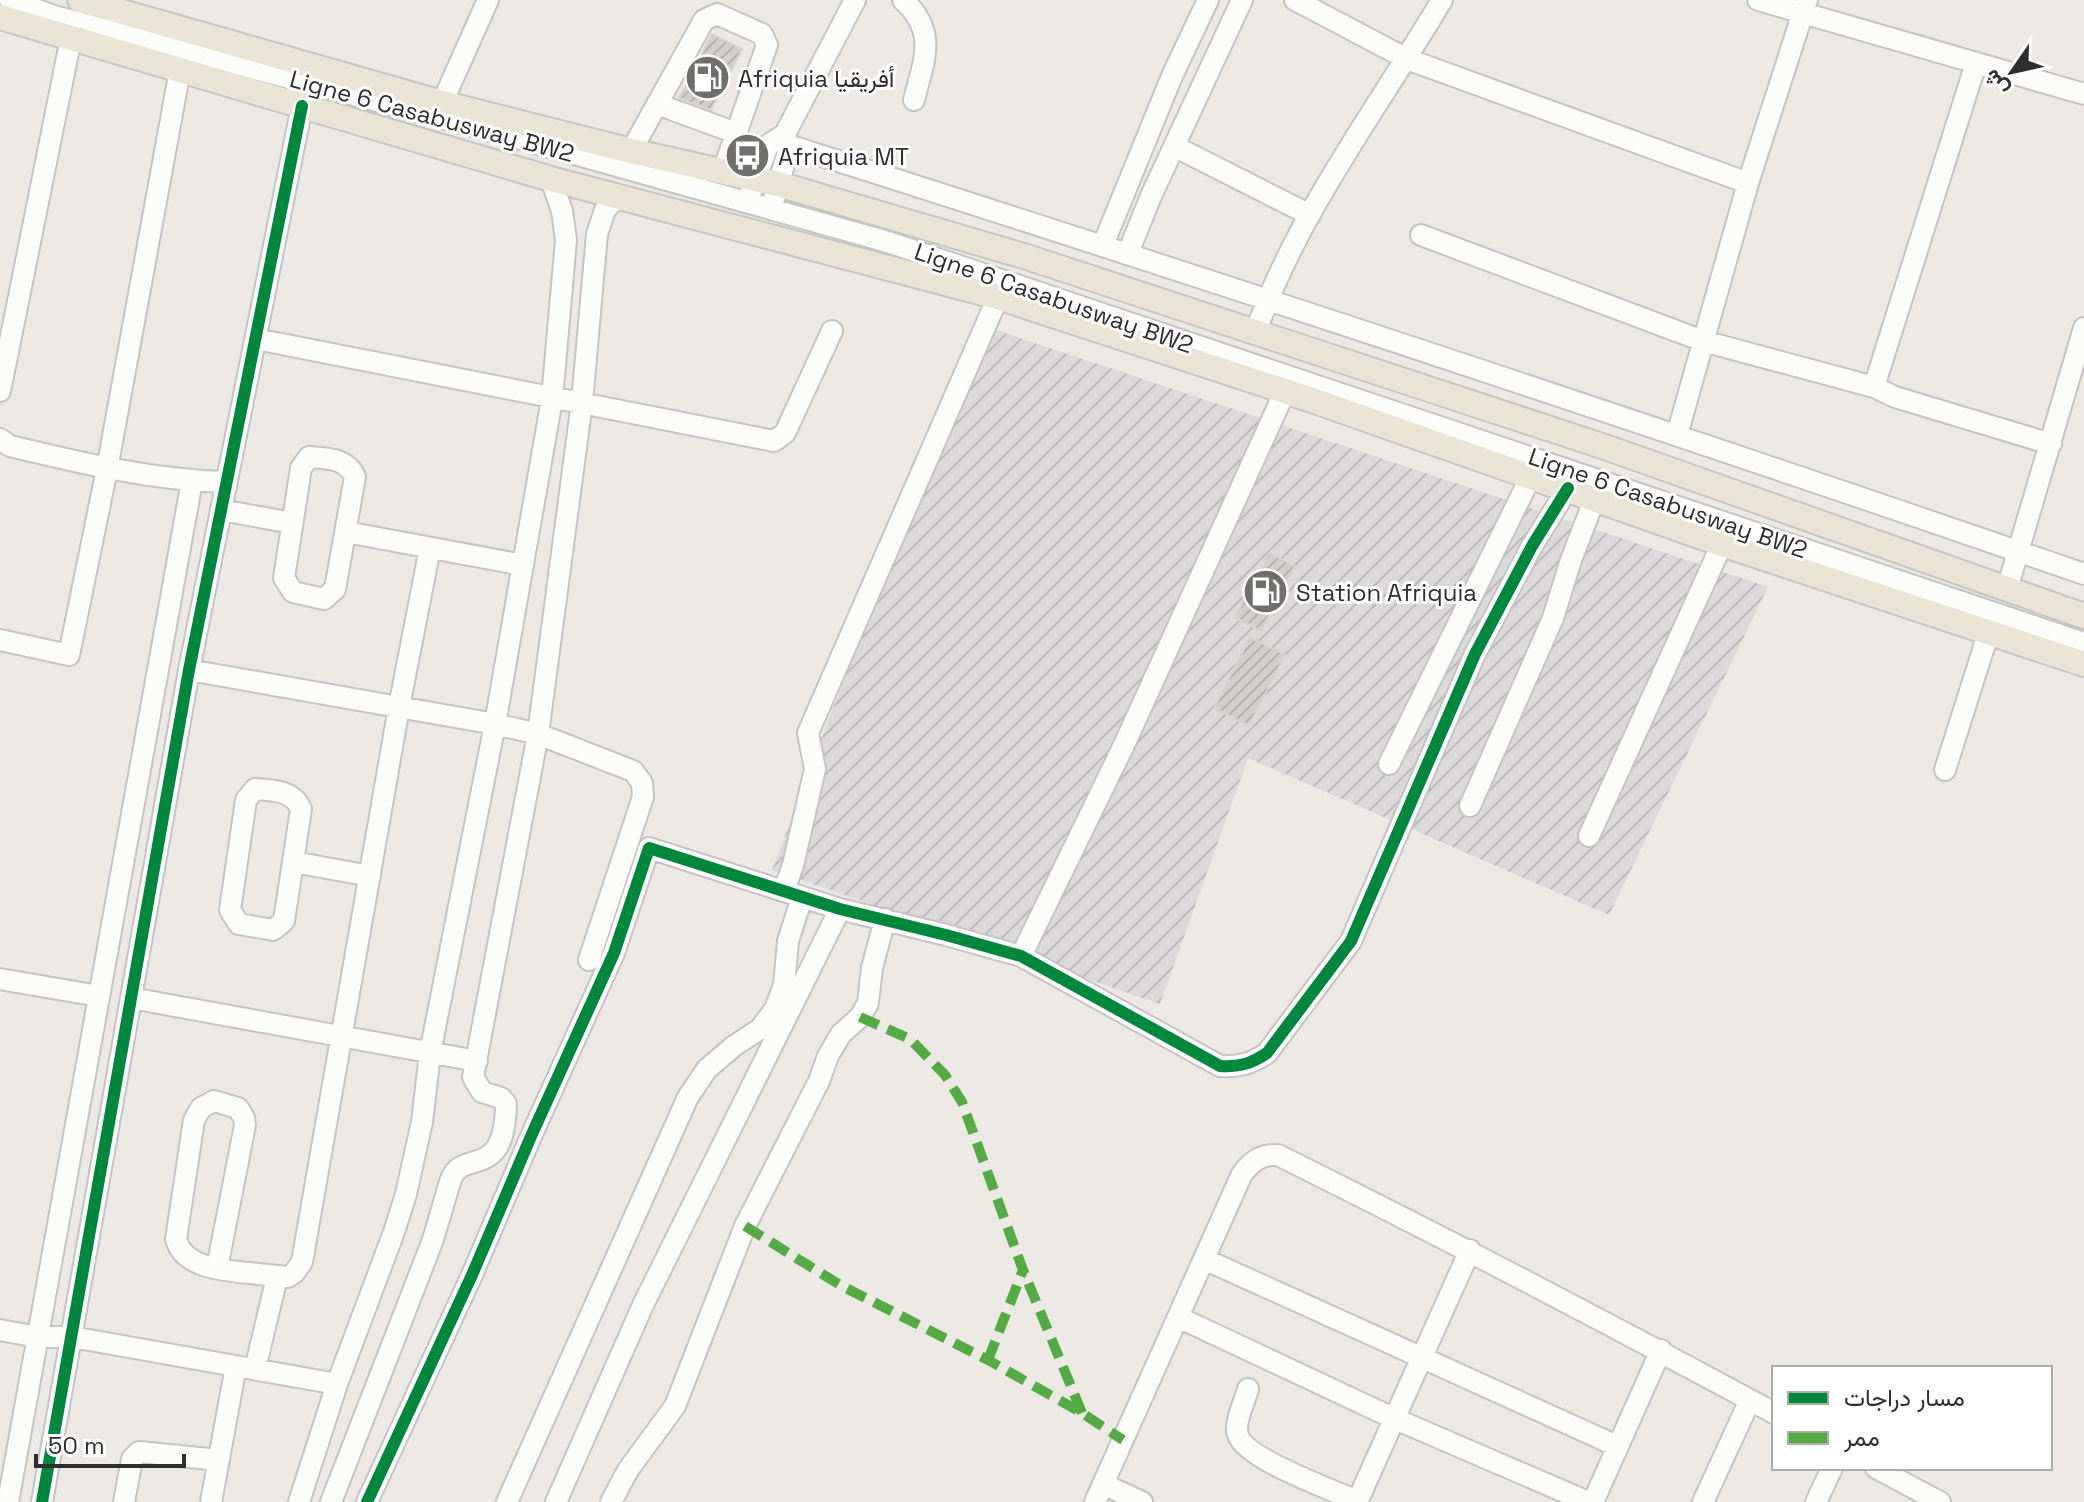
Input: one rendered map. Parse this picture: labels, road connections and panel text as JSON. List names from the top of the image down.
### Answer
{
  "streets": {
    "street": ["Ligne 6 Casabusway BW2"]
  },
  "places": {
    "fuel station": ["Afriquia أفريقيا", "Station Afriquia"],
    "bus stop": ["Afriquia MT"]
  },
  "legend": ["مسار دراجات", "ممر"],
  "scale_bar": "50 m",
  "north": "bottom left"
}
